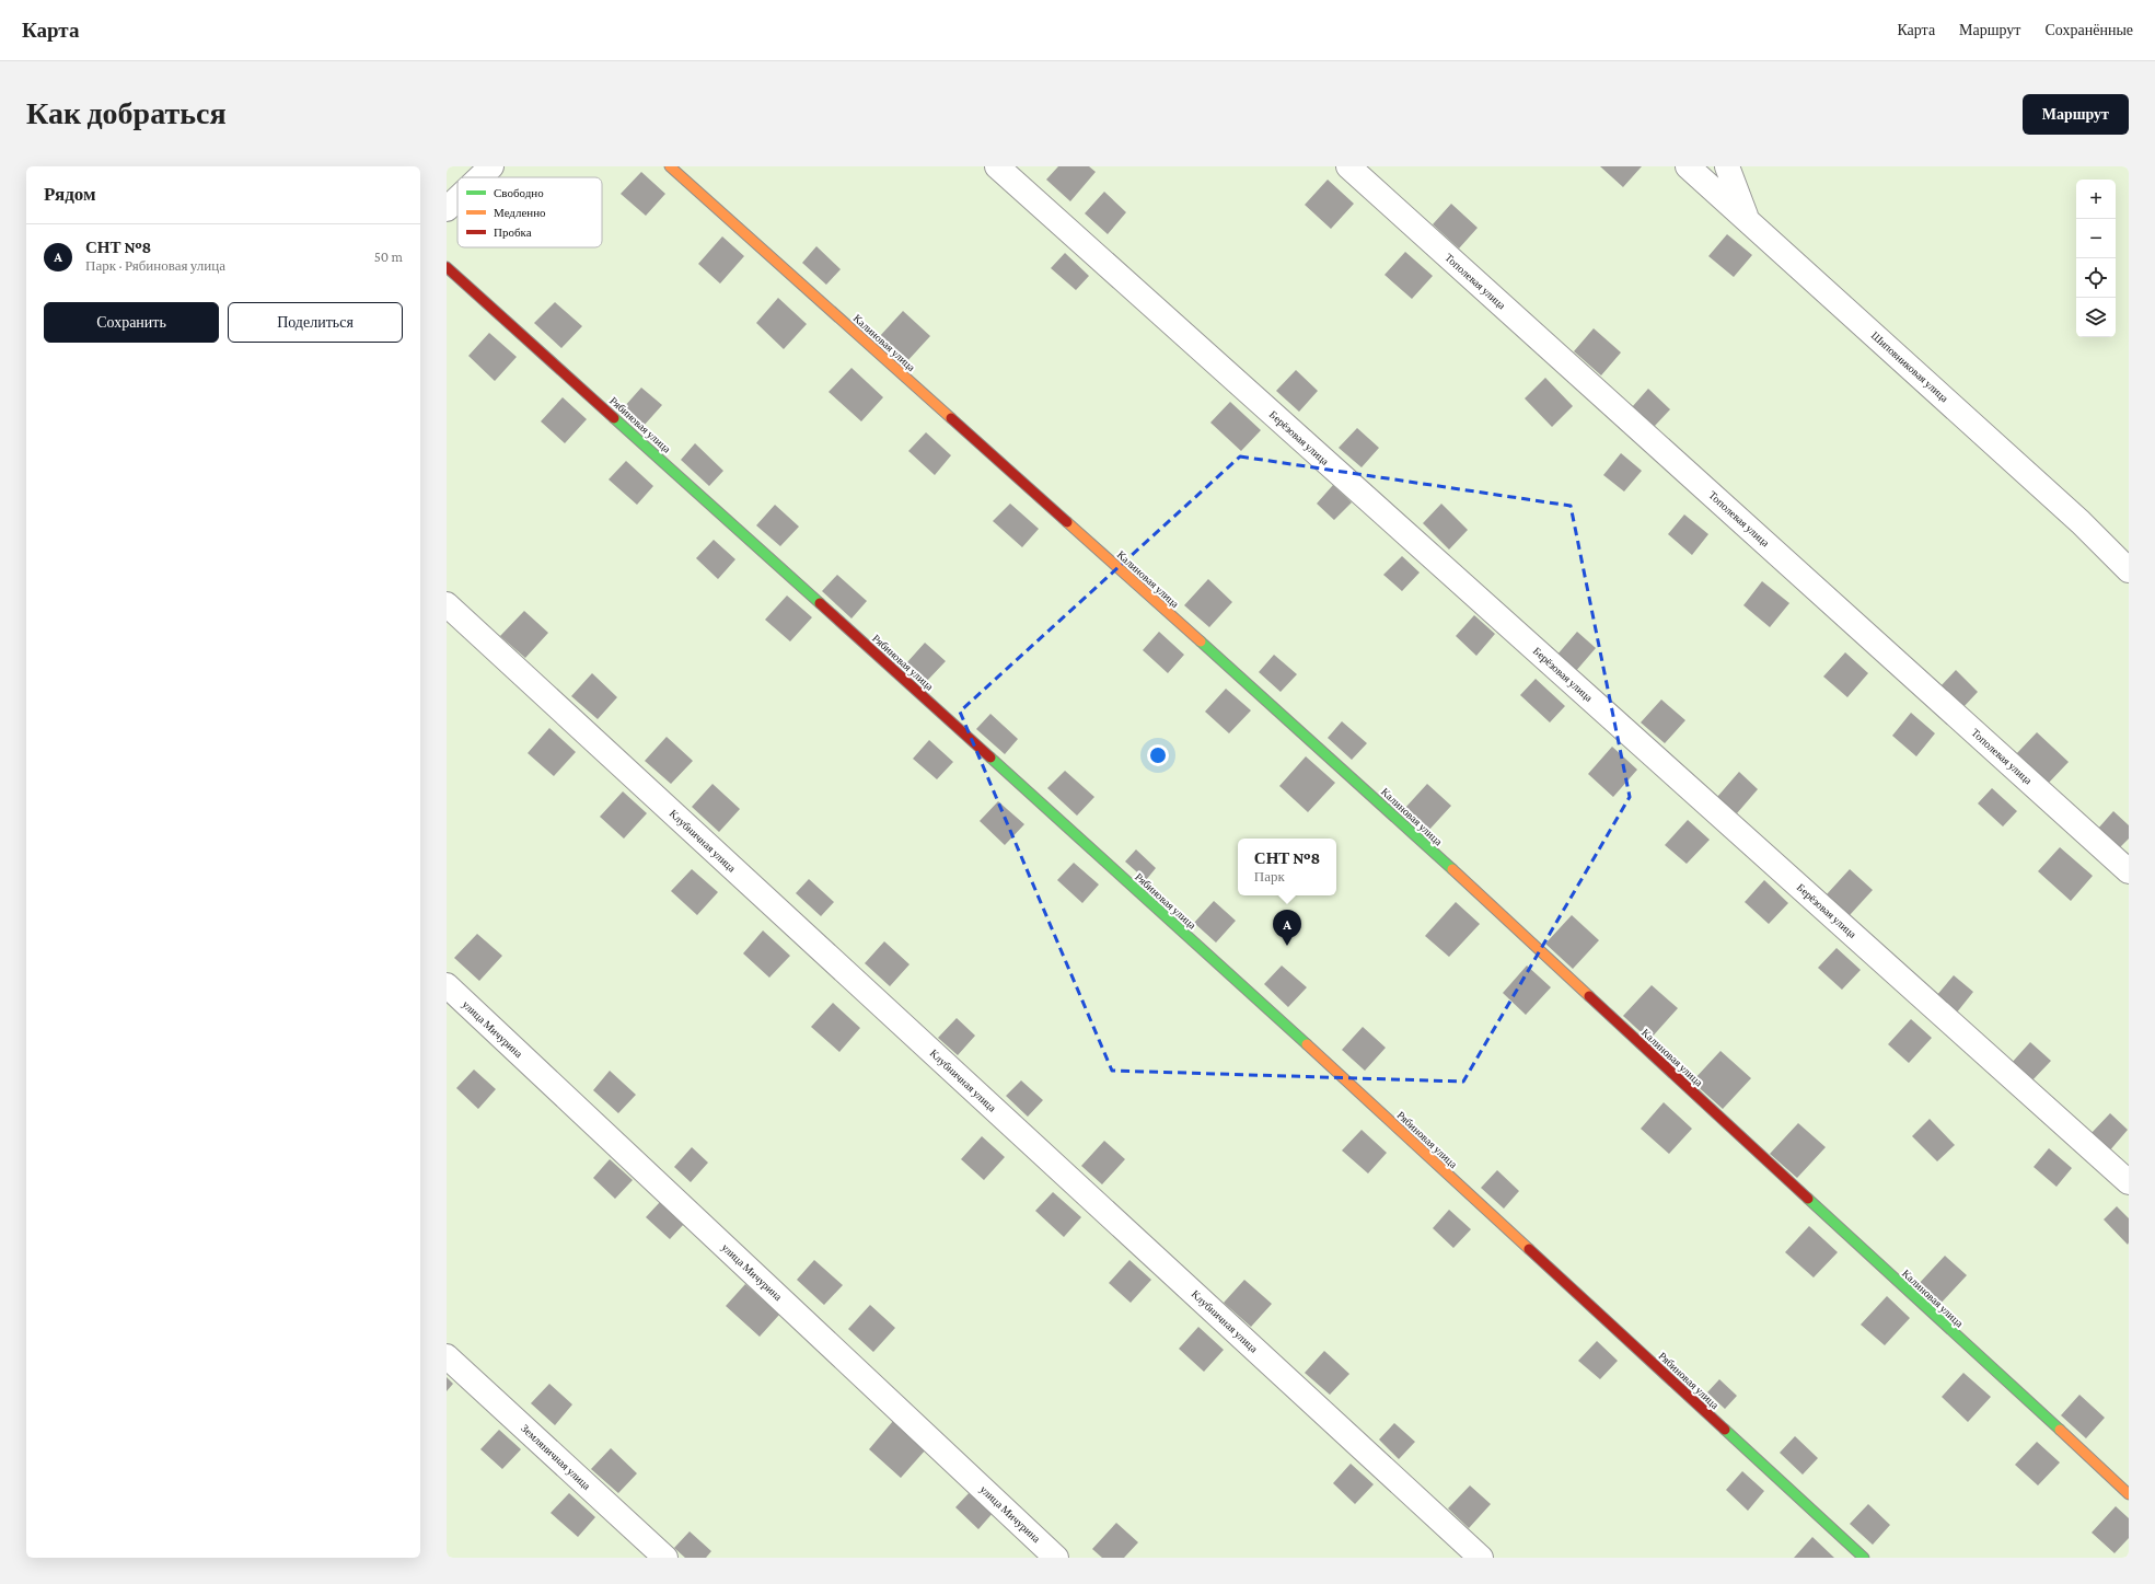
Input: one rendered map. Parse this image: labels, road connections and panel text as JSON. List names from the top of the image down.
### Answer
{
  "streets": {
    "street": [
      "Тополевая улица",
      "Калиновая улица",
      "Шиповниковая улица",
      "Рябиновая улица",
      "Берёзовая улица",
      "Клубничная улица",
      "улица Мичурина",
      "Земляничная улица"
    ]
  },
  "legend": ["Свободно", "Медленно", "Пробка"],
  "page": {
    "header": "Карта",
    "nav": ["Карта", "Маршрут", "Сохранённые"],
    "buttons": [
      "Маршрут",
      ["Сохранить", "Поделиться"]
    ],
    "title": "Как добраться",
    "heading": "Рядом",
    "map_buttons": ["+", "−"],
    "list": [
      {
        "mark": "A",
        "name": "СНТ №8",
        "note": "Парк · Рябиновая улица",
        "value": "50 m"
      }
    ],
    "popup": ["СНТ №8", "Парк"],
    "pins": "A"
  }
}
